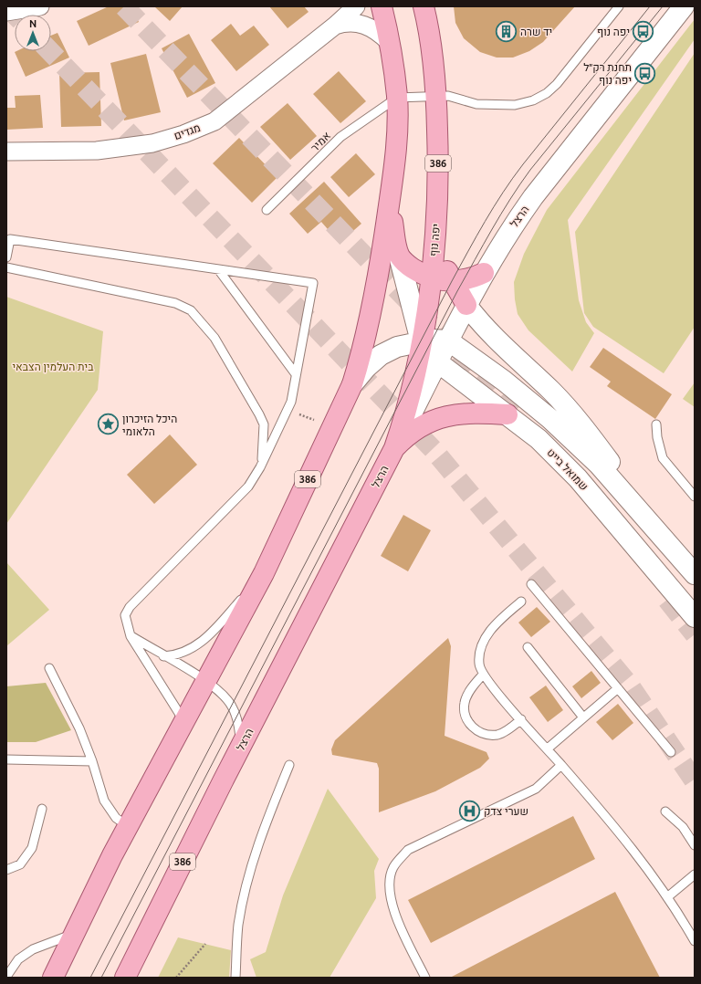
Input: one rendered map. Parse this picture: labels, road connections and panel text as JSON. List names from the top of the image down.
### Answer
{
  "streets": {
    "main road": ["386", "הרצל", "יפה נוף"],
    "street": ["מגדים", "שמואל בייט"],
    "lane": ["אמיר"]
  },
  "crossings": [
    ["אמיר", "386"],
    ["הרצל", "יפה נוף"],
    ["הרצל", "שמואל בייט"],
    ["יפה נוף", "שמואל בייט"]
  ],
  "parks": ["בית העלמין הצבאי"],
  "places": {
    "building": ["יד שרה"],
    "bus stop": ["יפה נוף", "תחנת רק״ל יפה נוף"],
    "place": ["היכל הזיכרון הלאומי"],
    "hospital": ["שערי צדק"]
  },
  "north": "top"
}
